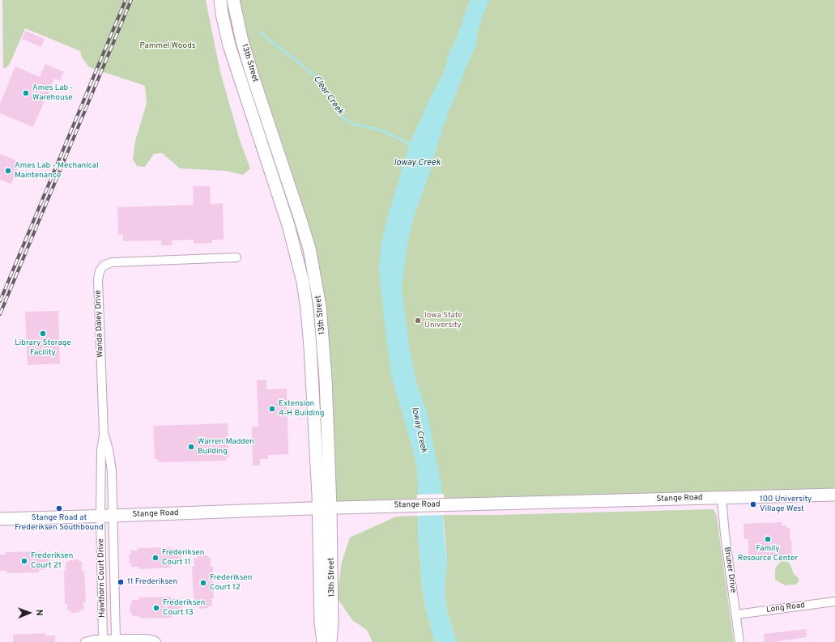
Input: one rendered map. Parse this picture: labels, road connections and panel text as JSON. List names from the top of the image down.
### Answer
{
  "streets": {
    "main road": ["13th Street", "Stange Road"],
    "street": [
      "Wanda Daley Drive",
      "Bruner Drive",
      "Hawthorn Court Drive",
      "Long Road"
    ]
  },
  "crossings": [
    ["13th Street", "Stange Road"],
    ["Wanda Daley Drive", "Stange Road"],
    ["Wanda Daley Drive", "Hawthorn Court Drive"],
    ["Stange Road", "Bruner Drive"],
    ["Stange Road", "Hawthorn Court Drive"],
    ["Bruner Drive", "Long Road"]
  ],
  "water": ["Clear Creek", "Ioway Creek"],
  "parks": ["Pammel Woods"],
  "places": [
    "Ames Lab - Warehouse",
    "Ames Lab - Mechanical Maintenance",
    "Iowa State University",
    "Library Storage Facility",
    "Extension 4-H Building",
    "Warren Madden Building",
    "100 University Village West",
    "Stange Road at Frederiksen Southbound",
    "Family Resource Center",
    "Frederiksen Court 11",
    "Frederiksen Court 21",
    "11 Frederiksen",
    "Frederiksen Court 12",
    "Frederiksen Court 13"
  ],
  "north": "right"
}
